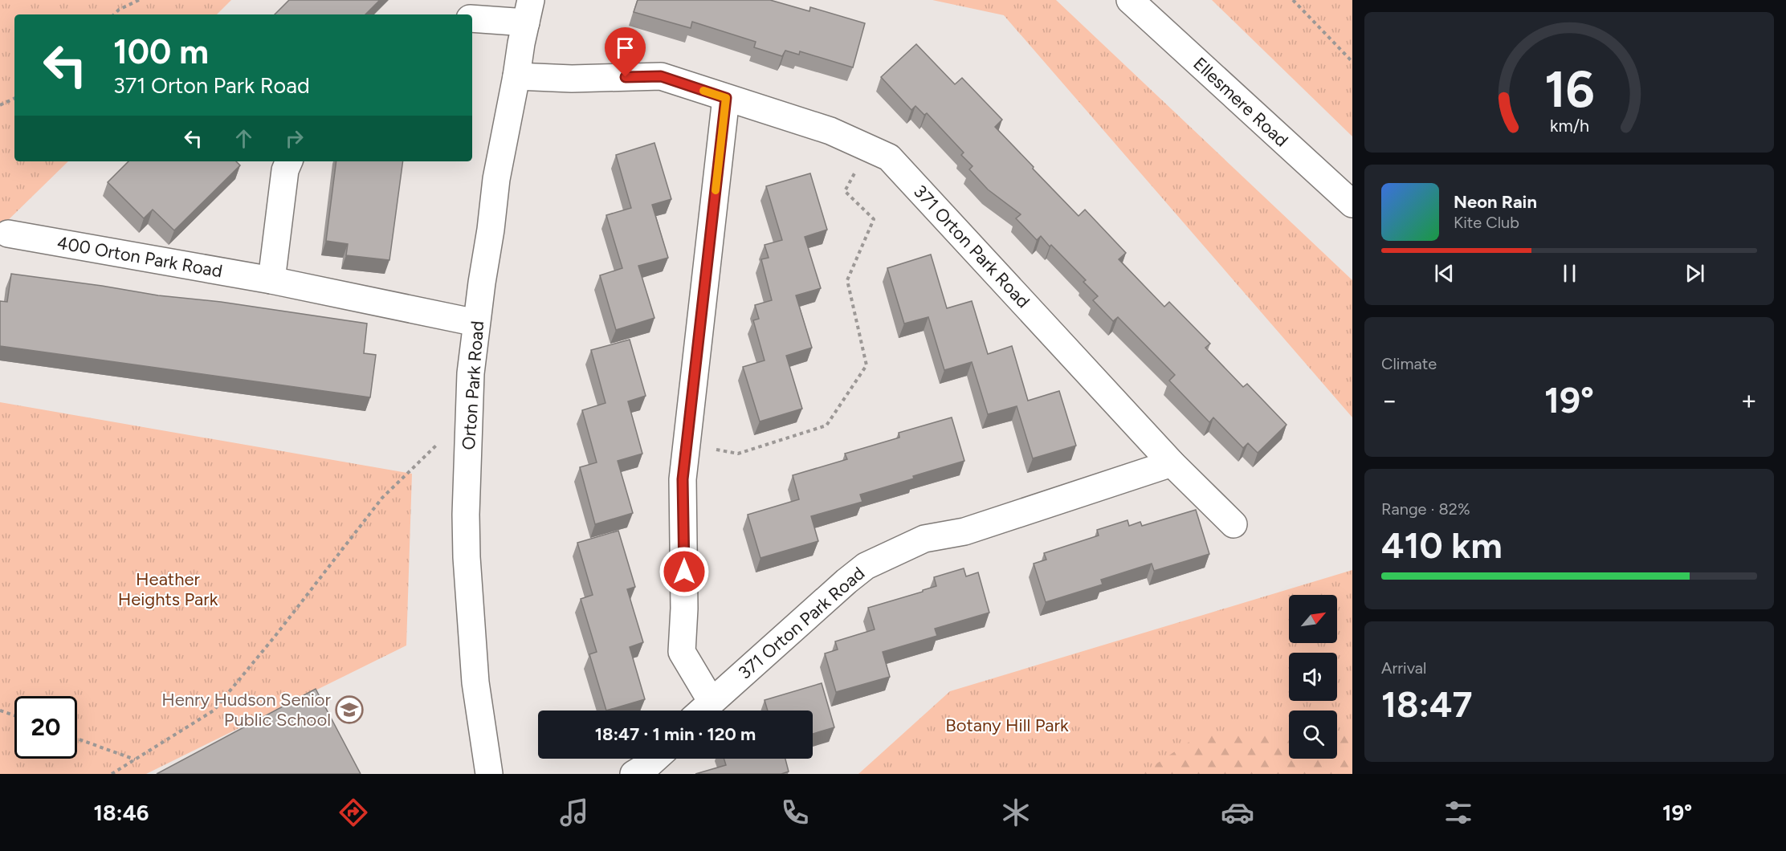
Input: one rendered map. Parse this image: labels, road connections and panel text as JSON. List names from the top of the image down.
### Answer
{
  "streets": {
    "street": [
      "Ellesmere Road",
      "371 Orton Park Road",
      "400 Orton Park Road",
      "Orton Park Road"
    ]
  },
  "crossings": [
    ["371 Orton Park Road", "Orton Park Road"],
    ["400 Orton Park Road", "Orton Park Road"]
  ],
  "parks": ["Heather Heights Park", "Botany Hill Park"],
  "places": {
    "school or university": ["Henry Hudson Senior Public School"]
  },
  "north": "top right",
  "page": {
    "turn": ["100 m", "371 Orton Park Road"],
    "song": ["Neon Rain", "Kite Club"],
    "tile": [
      "Climate",
      ["Range · 82%", "410 km"],
      ["Arrival", "18:47"]
    ],
    "heat": ["−", "19°", "+"],
    "limit": "20",
    "trip": "18:47 · 1 min · 120 m",
    "tabs": ["18:46", "19°"],
    "gauge": ["16", "km/h"]
  }
}
